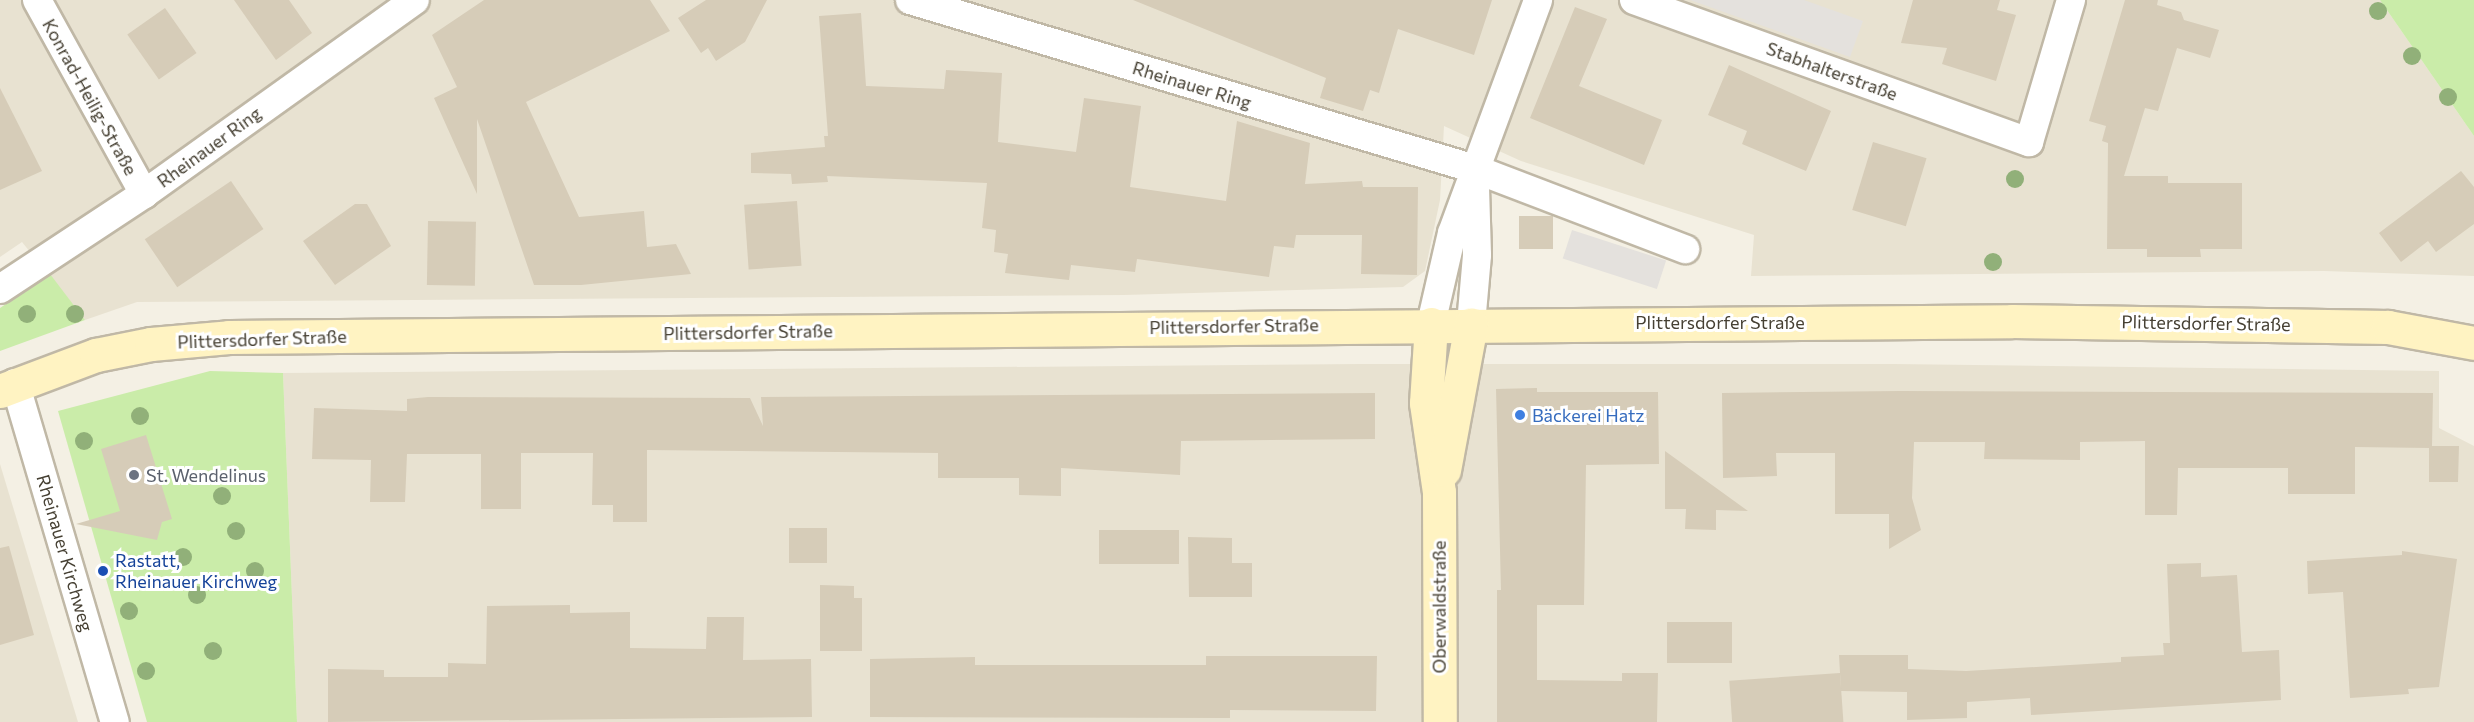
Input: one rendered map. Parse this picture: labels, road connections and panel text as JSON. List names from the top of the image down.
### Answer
{
  "streets": {
    "street": [
      "Stabhalterstraße",
      "Rheinauer Ring",
      "Konrad-Heilig-Straße",
      "Plittersdorfer Straße",
      "Rheinauer Kirchweg",
      "Oberwaldstraße"
    ]
  },
  "crossings": [
    ["Rheinauer Ring", "Konrad-Heilig-Straße"],
    ["Plittersdorfer Straße", "Rheinauer Kirchweg"],
    ["Plittersdorfer Straße", "Oberwaldstraße"]
  ],
  "places": ["Bäckerei Hatz", "St. Wendelinus", "Rastatt, Rheinauer Kirchweg"]
}
